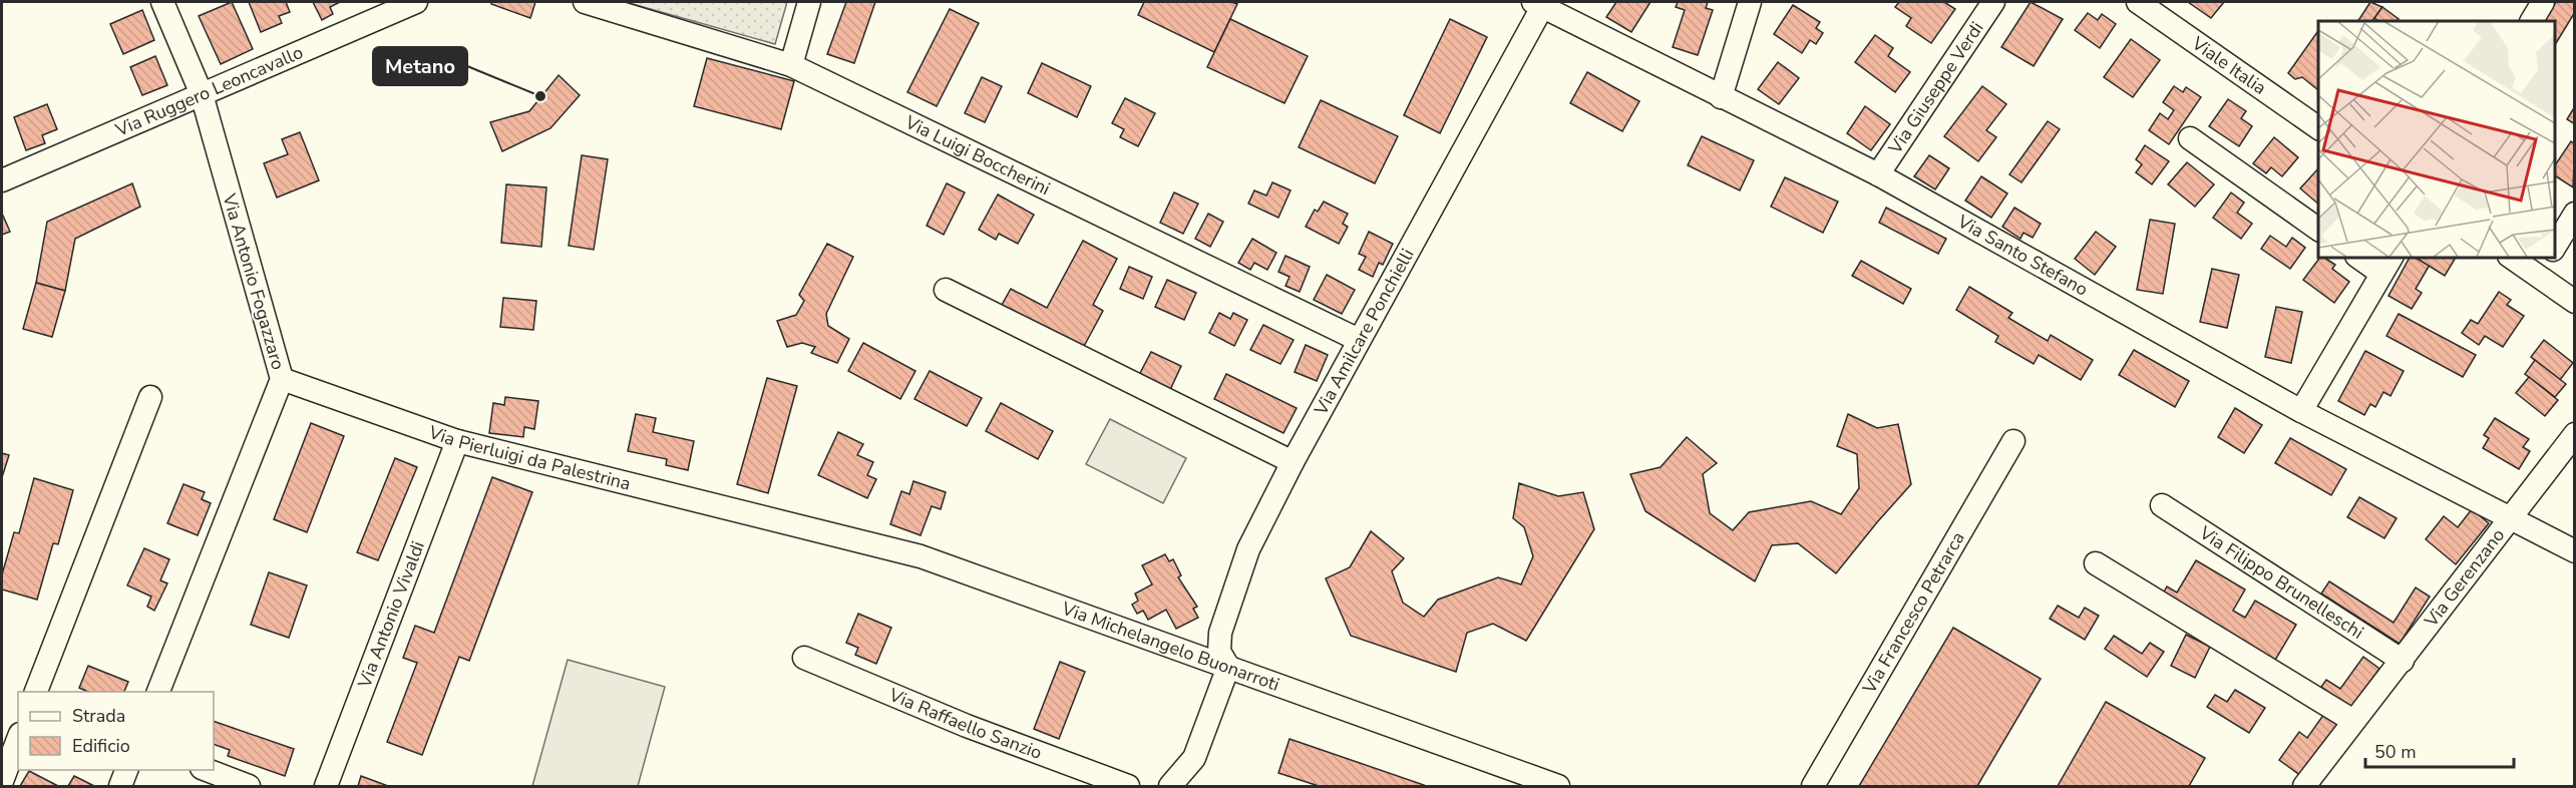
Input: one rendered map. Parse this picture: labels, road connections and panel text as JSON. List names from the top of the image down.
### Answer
{
  "streets": {
    "street": [
      "Viale Italia",
      "Via Giuseppe Verdi",
      "Via Ruggero Leoncavallo",
      "Via Luigi Boccherini",
      "Via Santo Stefano",
      "Via Antonio Fogazzaro",
      "Via Amilcare Ponchielli",
      "Via Pierluigi da Palestrina",
      "Via Gerenzano",
      "Via Filippo Brunelleschi",
      "Via Antonio Vivaldi",
      "Via Francesco Petrarca",
      "Via Michelangelo Buonarroti",
      "Via Raffaello Sanzio"
    ]
  },
  "crossings": [
    ["Via Giuseppe Verdi", "Via Santo Stefano"],
    ["Via Ruggero Leoncavallo", "Via Antonio Fogazzaro"],
    ["Via Luigi Boccherini", "Via Amilcare Ponchielli"],
    ["Via Santo Stefano", "Via Amilcare Ponchielli"],
    ["Via Santo Stefano", "Via Gerenzano"],
    ["Via Antonio Fogazzaro", "Via Pierluigi da Palestrina"],
    ["Via Amilcare Ponchielli", "Via Michelangelo Buonarroti"],
    ["Via Pierluigi da Palestrina", "Via Antonio Vivaldi"],
    ["Via Pierluigi da Palestrina", "Via Michelangelo Buonarroti"],
    ["Via Gerenzano", "Via Filippo Brunelleschi"]
  ],
  "places": ["Metano"],
  "legend": ["Strada", "Edificio"],
  "scale_bar": "50 m"
}
